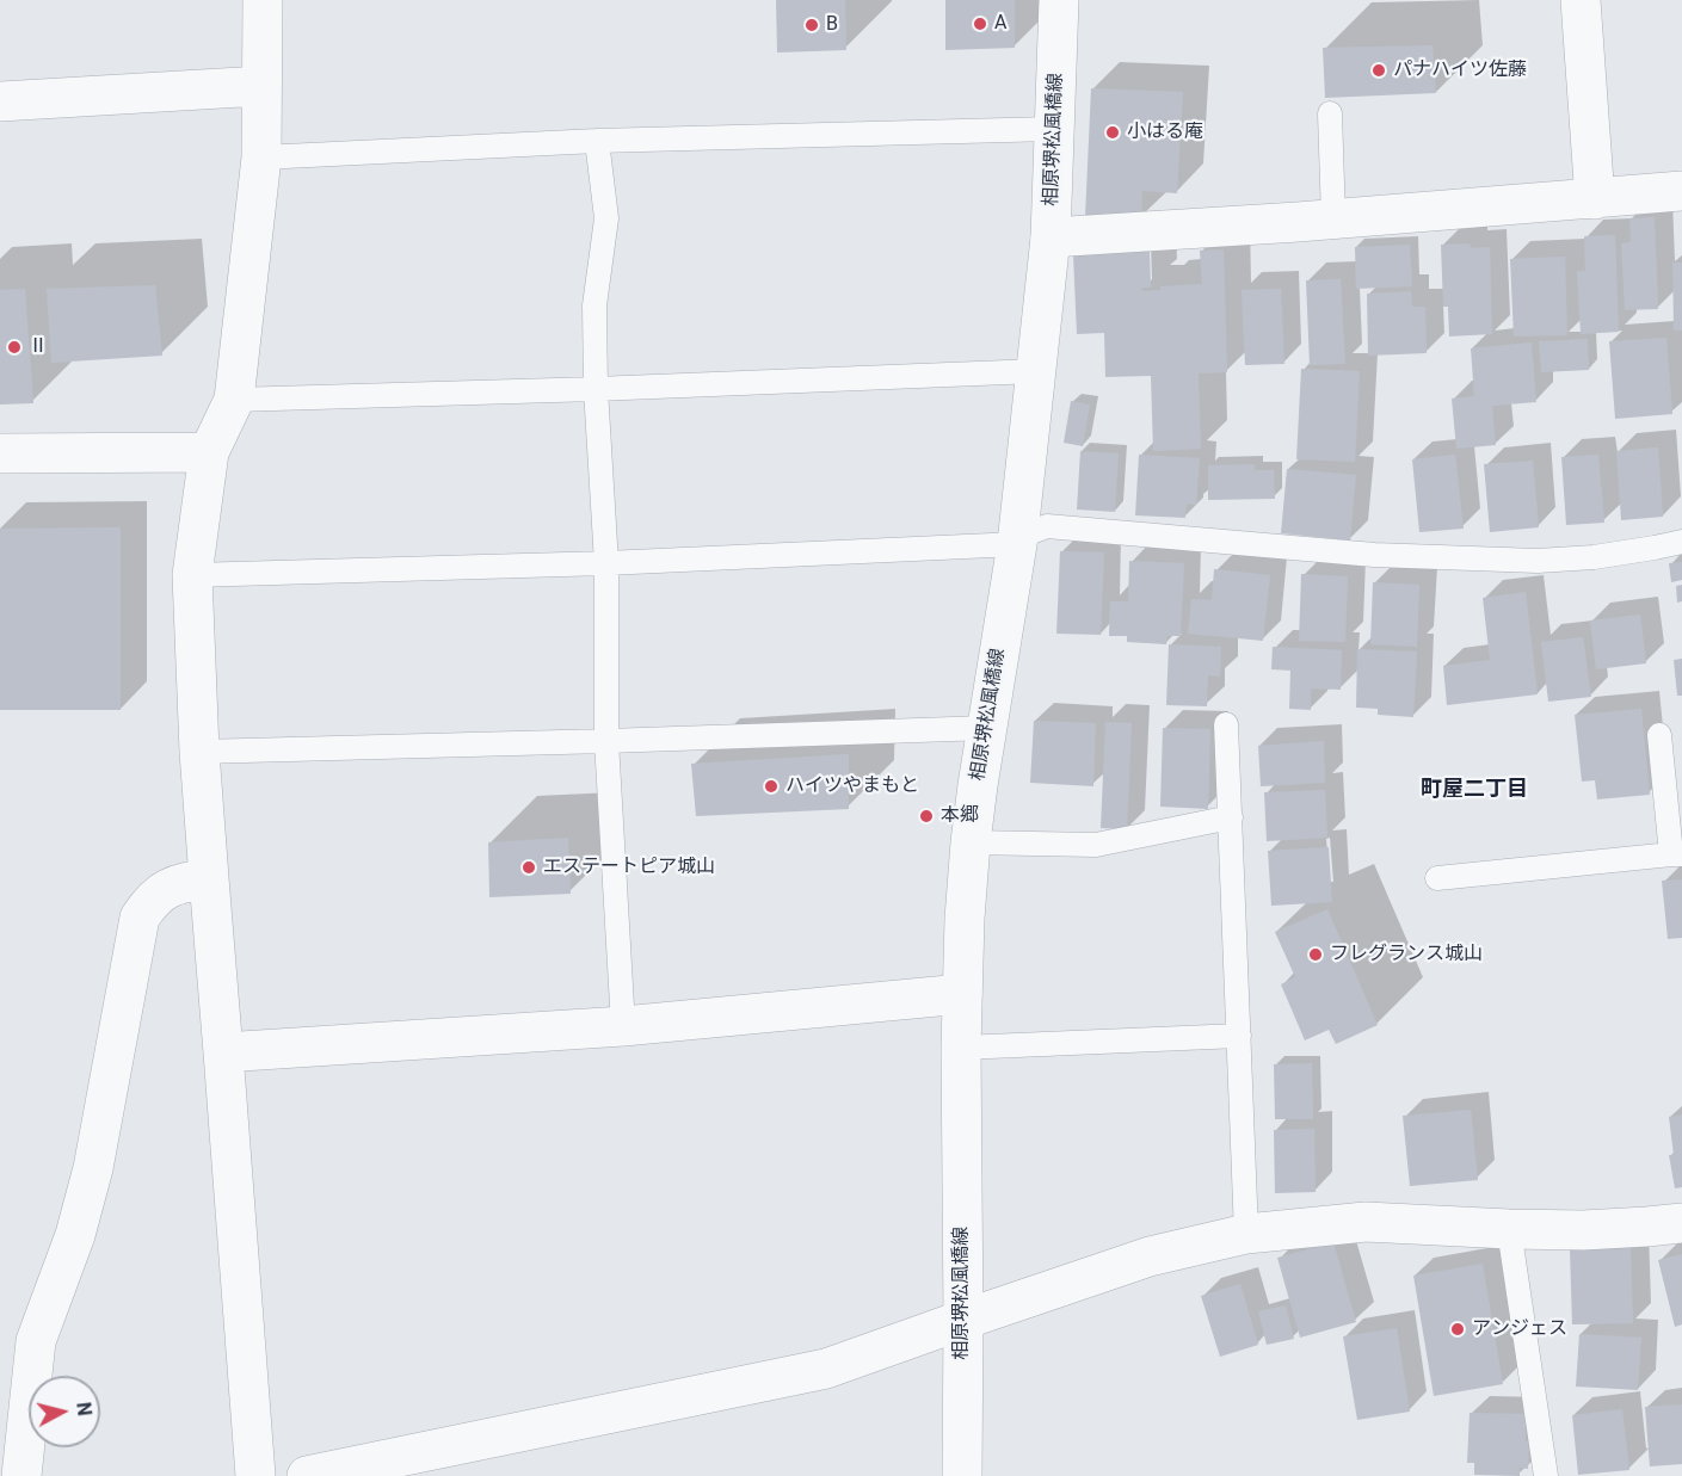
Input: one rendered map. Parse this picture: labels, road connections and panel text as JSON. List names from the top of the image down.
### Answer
{
  "streets": {
    "street": ["相原堺松風橋線"]
  },
  "districts": ["町屋二丁目"],
  "places": [
    "A",
    "B",
    "パナハイツ佐藤",
    "小はる庵",
    "Ⅱ",
    "ハイツやまもと",
    "本郷",
    "エステートピア城山",
    "フレグランス城山",
    "アンジェス"
  ],
  "north": "right"
}
